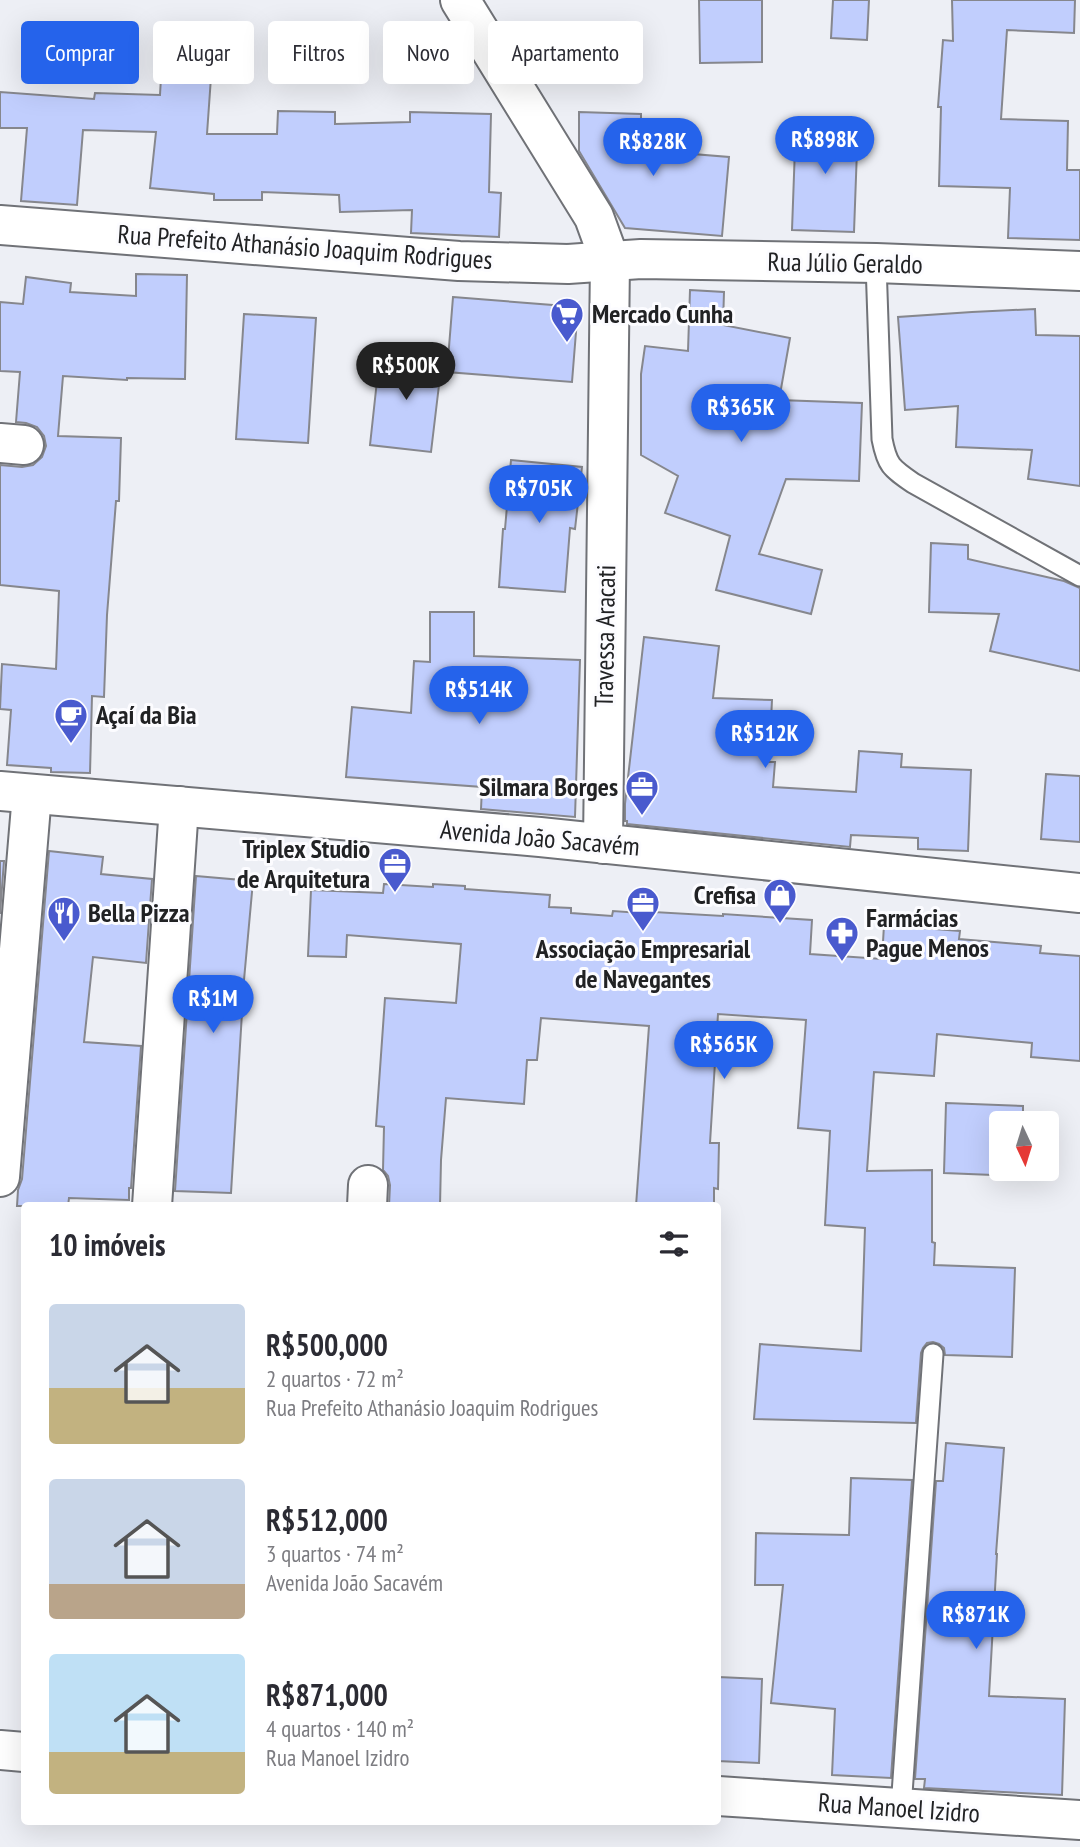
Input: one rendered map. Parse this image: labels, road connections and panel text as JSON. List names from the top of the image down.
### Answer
{
  "streets": {
    "main road": [
      "Rua Prefeito Athanásio Joaquim Rodrigues",
      "Rua Júlio Geraldo",
      "Travessa Aracati",
      "Avenida João Sacavém",
      "Rua Manoel Izidro"
    ]
  },
  "crossings": [
    ["Rua Prefeito Athanásio Joaquim Rodrigues", "Rua Júlio Geraldo"],
    ["Rua Prefeito Athanásio Joaquim Rodrigues", "Travessa Aracati"],
    ["Rua Júlio Geraldo", "Travessa Aracati"],
    ["Travessa Aracati", "Avenida João Sacavém"]
  ],
  "places": {
    "supermarket": ["Mercado Cunha"],
    "cafe": ["Açaí da Bia"],
    "office": ["Silmara Borges", "Triplex Studio de Arquitetura", "Associação Empresarial de Navegantes"],
    "shop": ["Crefisa"],
    "restaurant": ["Bella Pizza"],
    "pharmacy": ["Farmácias Pague Menos"]
  },
  "north": "bottom",
  "page": {
    "chip": [
      "Comprar",
      "Alugar",
      "Filtros",
      "Novo",
      "Apartamento"
    ],
    "price": [
      "R$898K",
      "R$828K",
      "R$500K",
      "R$365K",
      "R$705K",
      "R$514K",
      "R$512K",
      "R$1M",
      "R$565K",
      "R$871K"
    ],
    "heading": "10 imóveis",
    "list": [
      {
        "name": "R$500,000",
        "note": "2 quartos · 72 m² · Rua Prefeito Athanásio Joaquim Rodrigues"
      },
      {
        "name": "R$512,000",
        "note": "3 quartos · 74 m² · Avenida João Sacavém"
      },
      {
        "name": "R$871,000",
        "note": "4 quartos · 140 m² · Rua Manoel Izidro"
      }
    ]
  }
}
